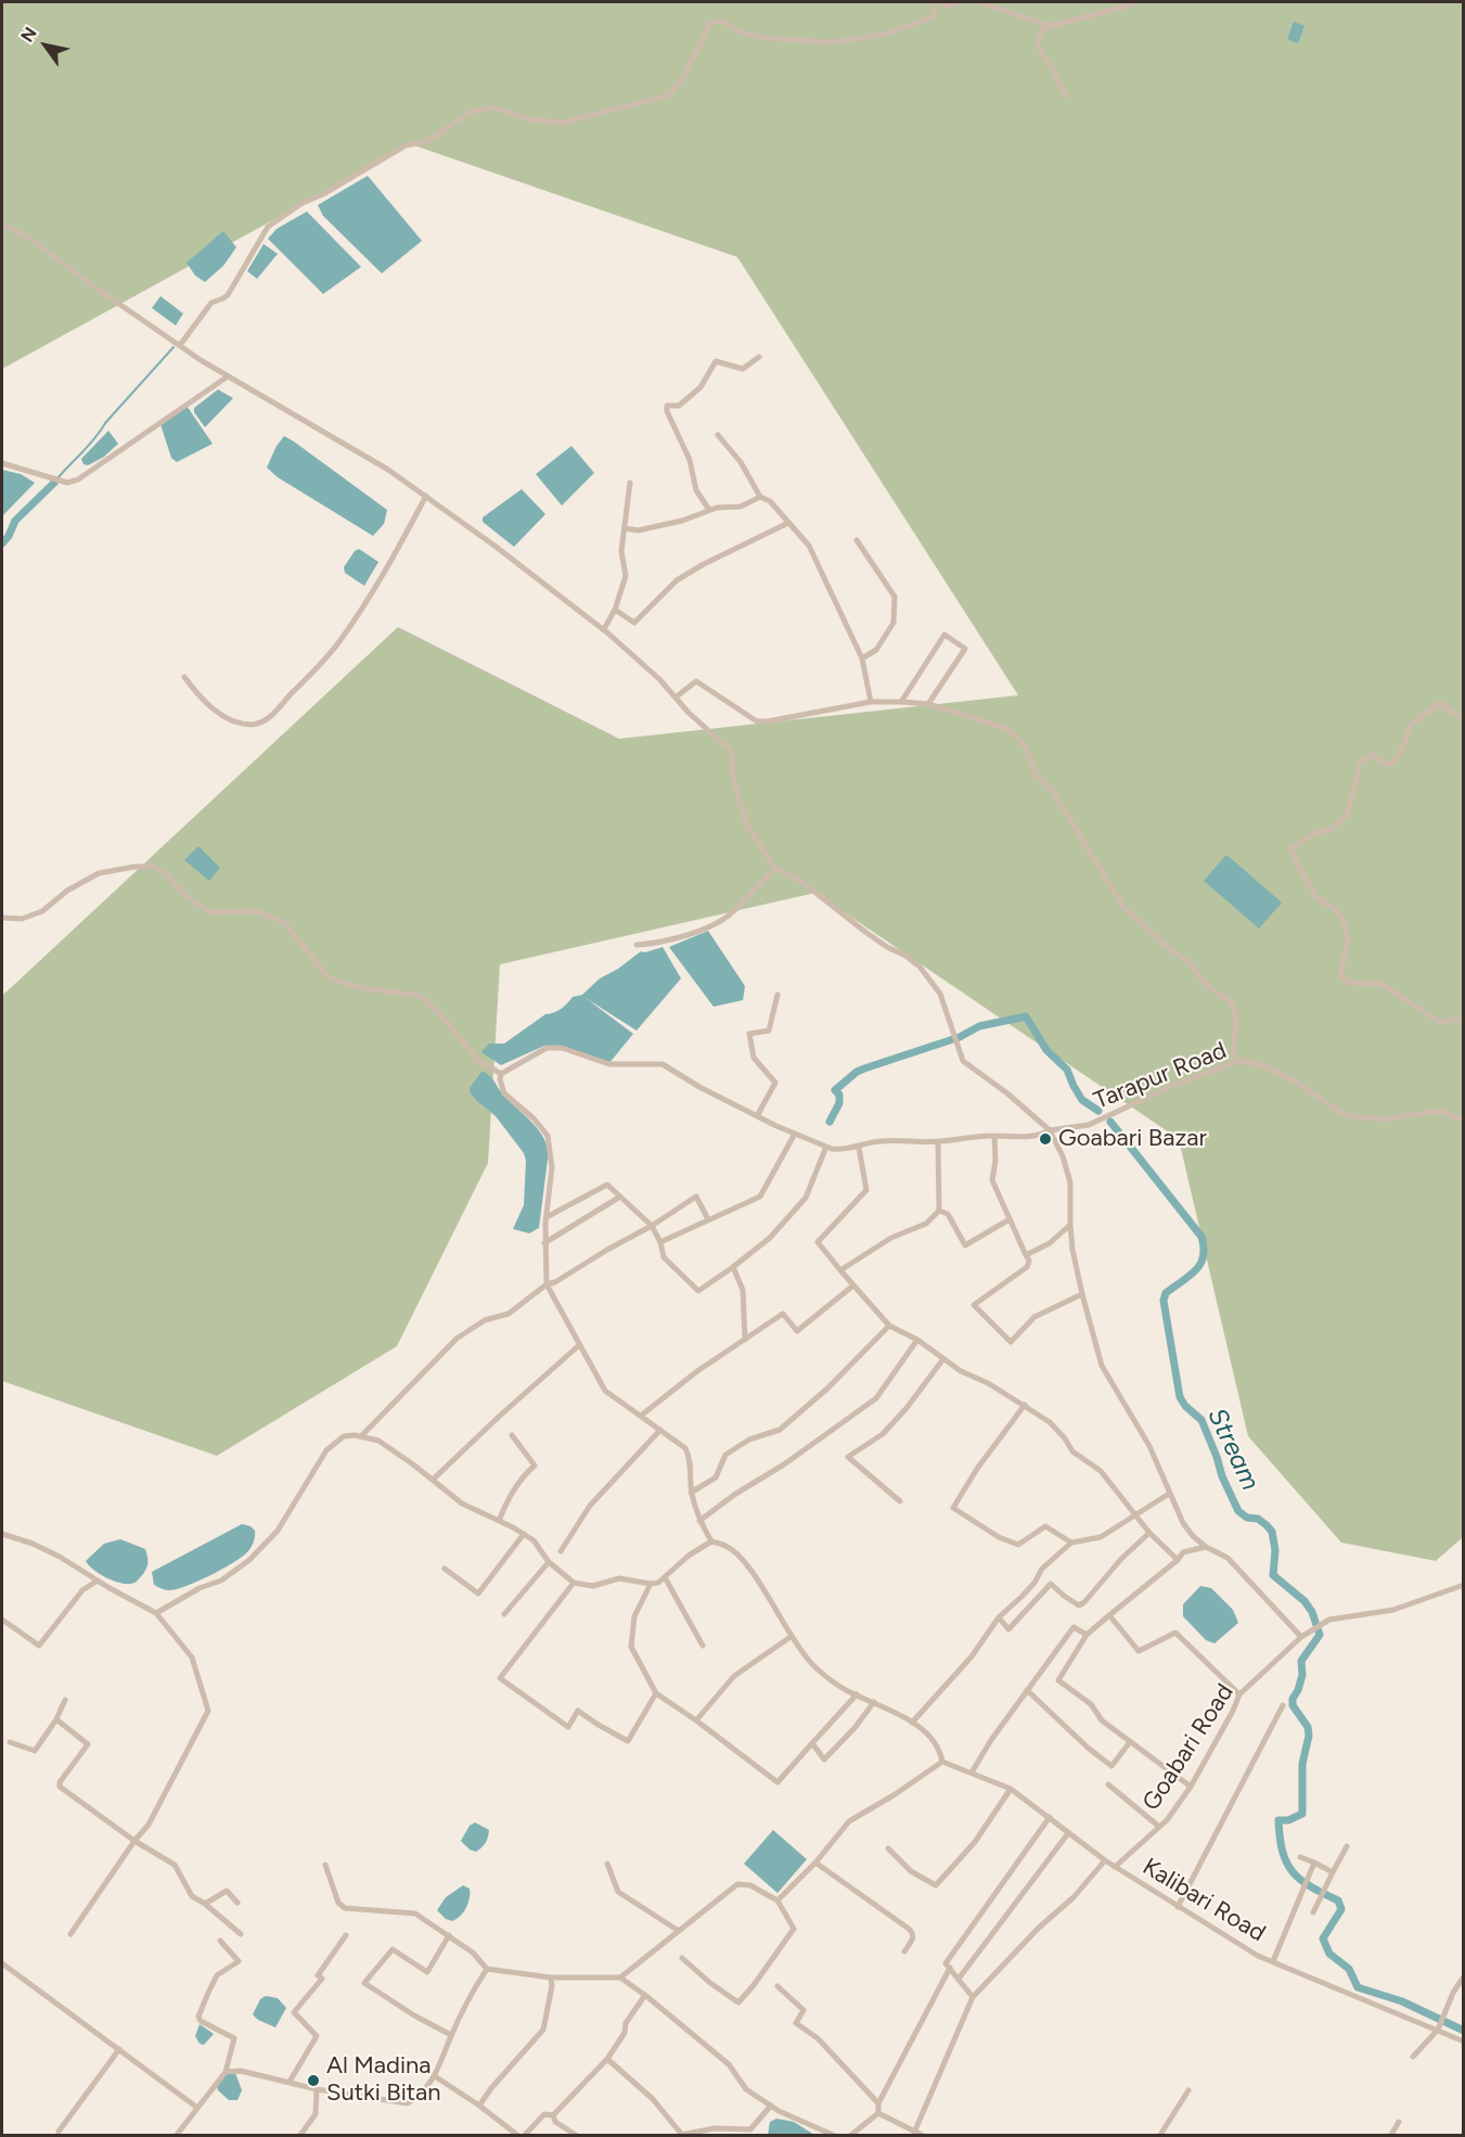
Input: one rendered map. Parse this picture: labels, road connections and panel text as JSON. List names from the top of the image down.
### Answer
{
  "streets": {
    "street": ["Tarapur Road", "Goabari Road", "Kalibari Road"]
  },
  "crossings": [
    ["Goabari Road", "Kalibari Road"]
  ],
  "water": ["Stream"],
  "places": ["Goabari Bazar", "Al Madina Sutki Bitan"],
  "north": "top left"
}
